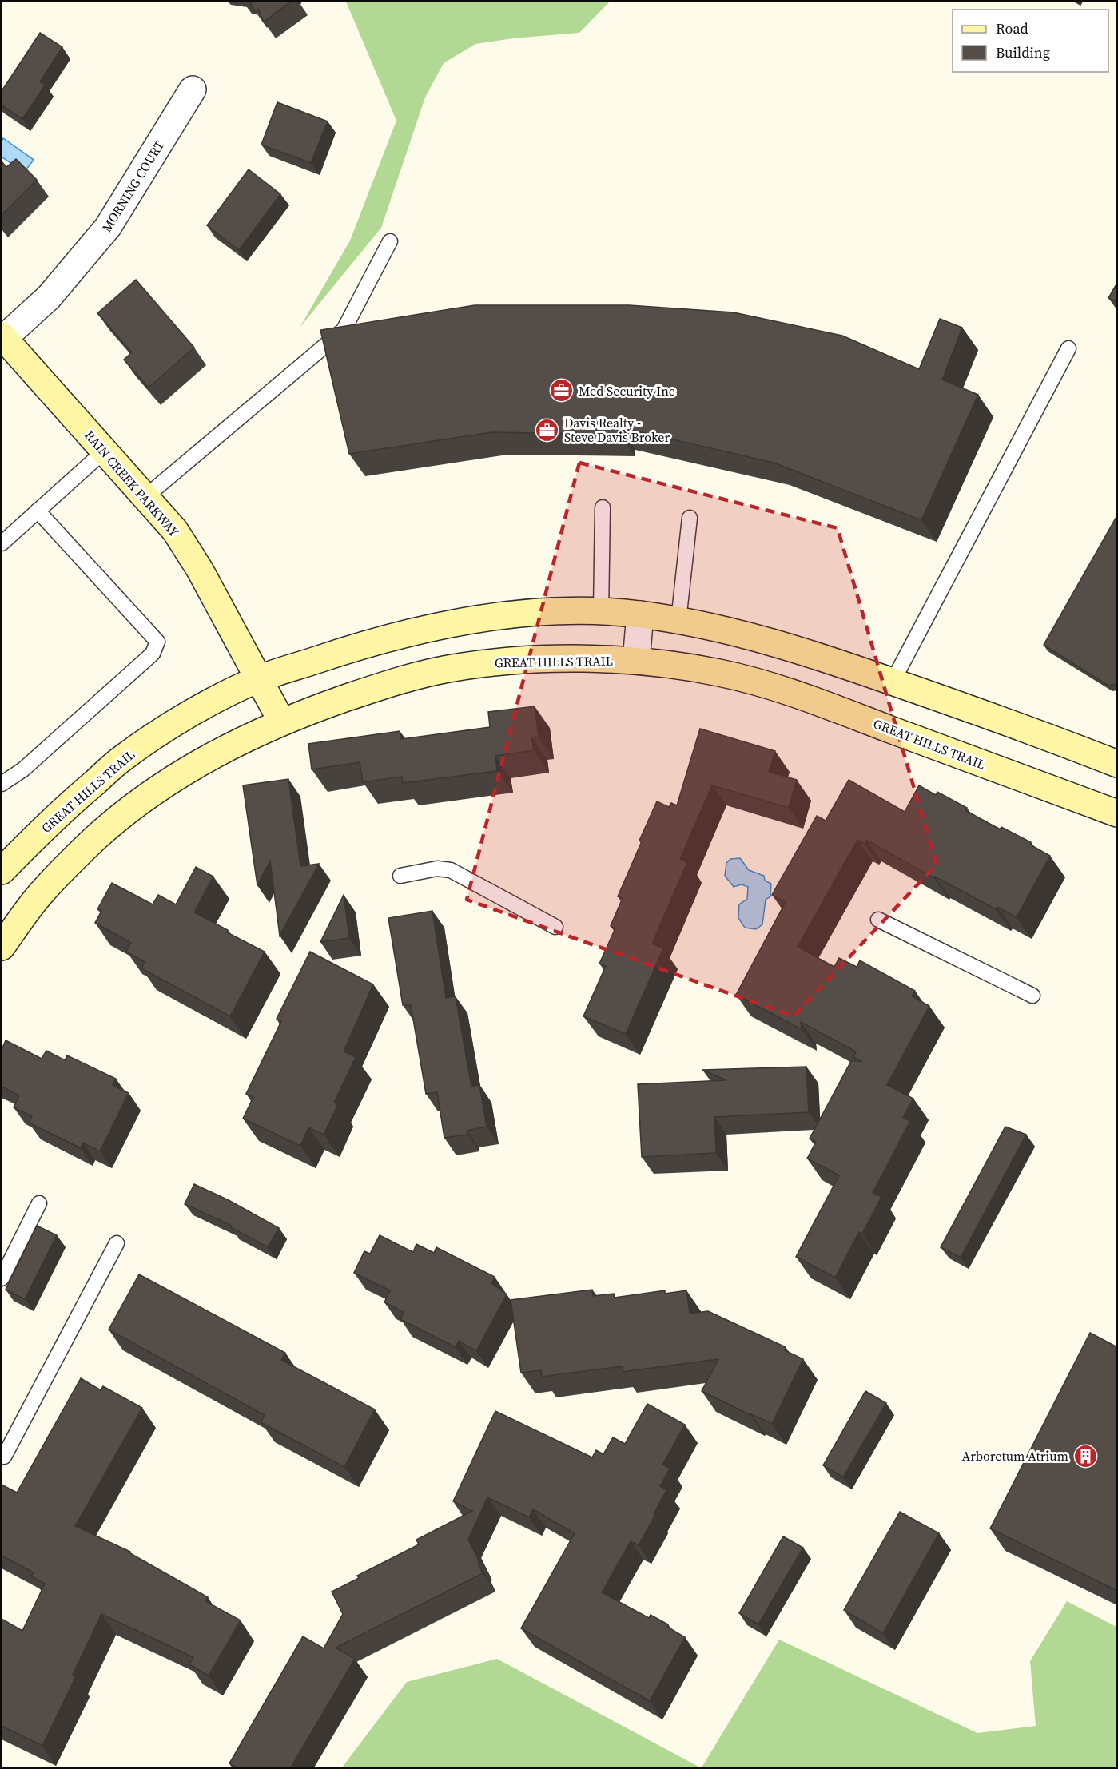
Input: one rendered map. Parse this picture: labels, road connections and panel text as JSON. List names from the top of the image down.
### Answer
{
  "streets": {
    "street": ["MORNING COURT", "RAIN CREEK PARKWAY", "GREAT HILLS TRAIL"]
  },
  "crossings": [
    ["MORNING COURT", "RAIN CREEK PARKWAY"],
    ["RAIN CREEK PARKWAY", "GREAT HILLS TRAIL"]
  ],
  "places": {
    "office": ["Med Security Inc", "Davis Realty - Steve Davis Broker"],
    "building": ["Arboretum Atrium"]
  },
  "legend": ["Road", "Building"]
}
